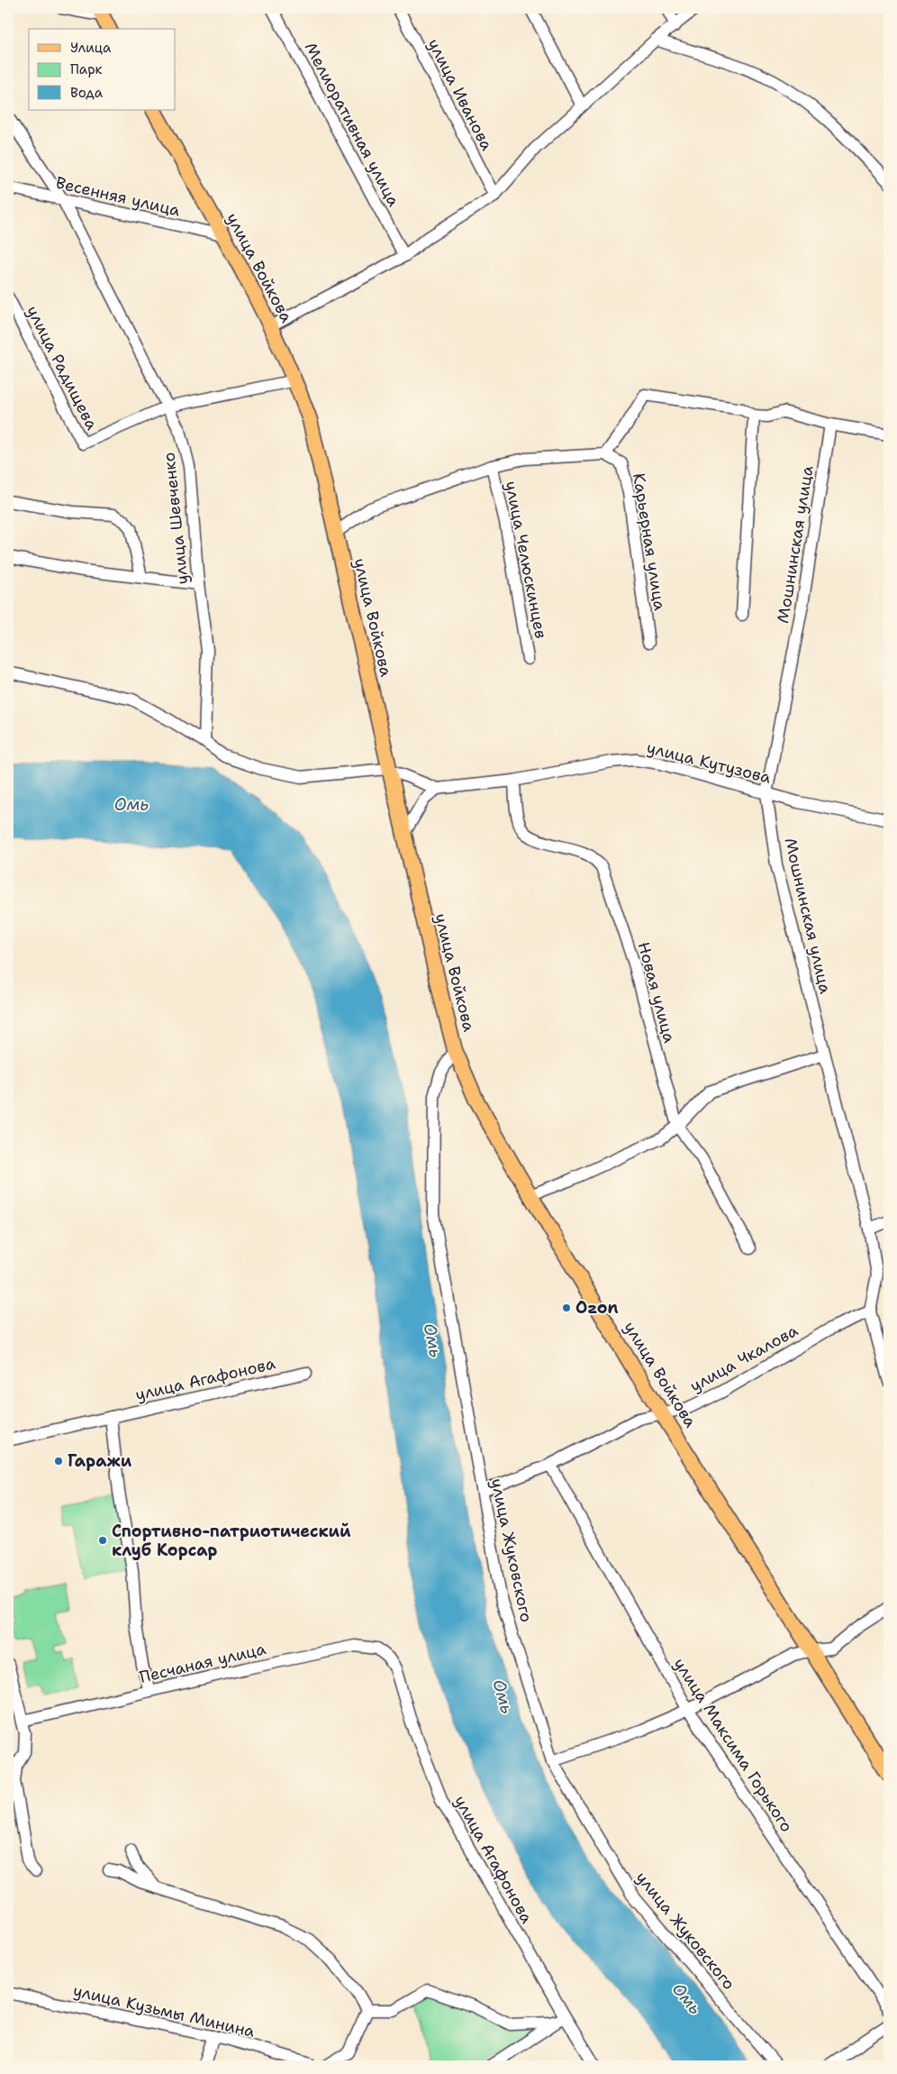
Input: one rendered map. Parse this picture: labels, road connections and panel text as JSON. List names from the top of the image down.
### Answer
{
  "streets": {
    "main road": ["улица Войкова"],
    "street": [
      "улица Иванова",
      "Мелиоративная улица",
      "Весенняя улица",
      "улица Радищева",
      "улица Шевченко",
      "Карьерная улица",
      "Мошнинская улица",
      "улица Челюскинцев",
      "улица Кутузова",
      "Новая улица",
      "улица Чкалова",
      "улица Агафонова",
      "улица Жуковского",
      "Песчаная улица",
      "улица Максима Горького",
      "улица Кузьмы Минина"
    ]
  },
  "crossings": [
    ["Весенняя улица", "улица Войкова"],
    ["Весенняя улица", "улица Шевченко"],
    ["улица Войкова", "улица Кутузова"],
    ["улица Войкова", "улица Чкалова"],
    ["улица Войкова", "улица Жуковского"],
    ["улица Радищева", "улица Шевченко"],
    ["Мошнинская улица", "улица Кутузова"],
    ["Мошнинская улица", "улица Чкалова"],
    ["улица Кутузова", "Новая улица"],
    ["улица Чкалова", "улица Жуковского"],
    ["улица Чкалова", "улица Максима Горького"],
    ["улица Агафонова", "Песчаная улица"]
  ],
  "water": ["Омь"],
  "places": ["Ozon", "Гаражи", "Спортивно-патриотический клуб Корсар"],
  "legend": ["Улица", "Парк", "Вода"]
}
